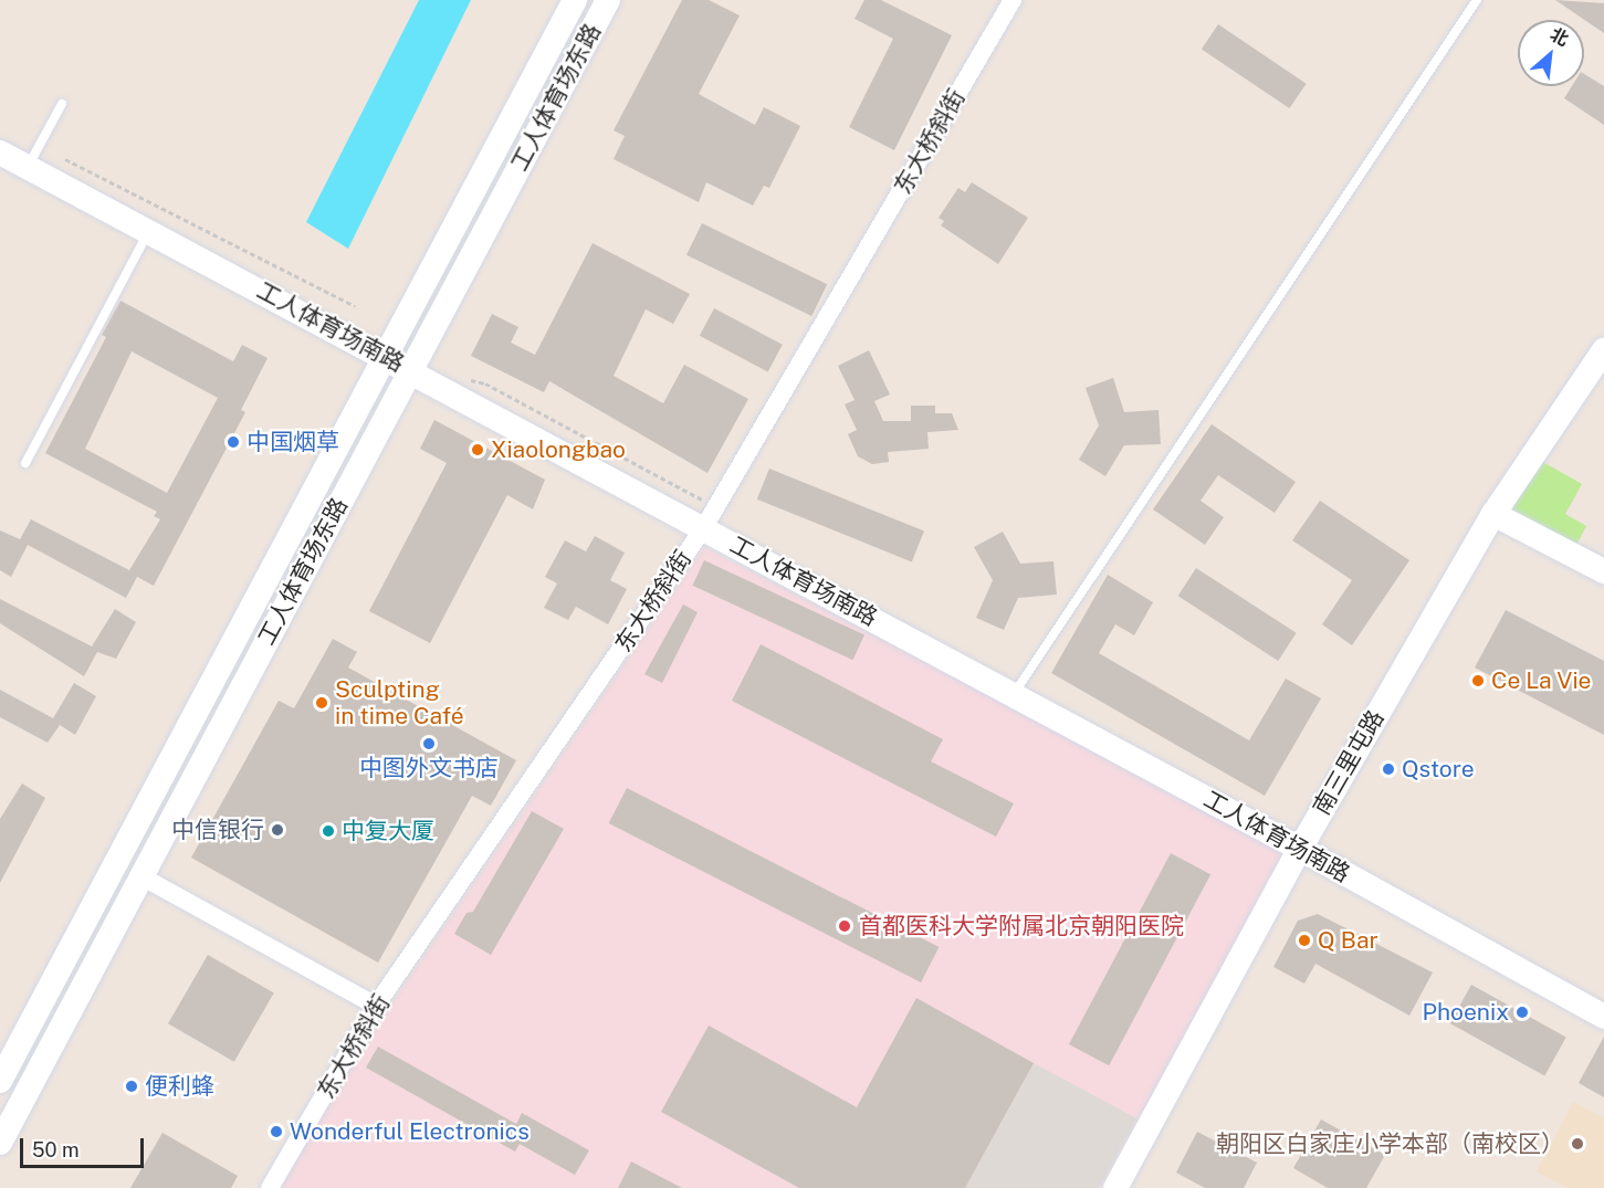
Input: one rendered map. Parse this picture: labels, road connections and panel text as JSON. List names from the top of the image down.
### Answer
{
  "streets": {
    "street": [
      "工人体育场东路",
      "东大桥斜街",
      "工人体育场南路",
      "南三里屯路"
    ]
  },
  "crossings": [
    ["工人体育场东路", "工人体育场南路"],
    ["东大桥斜街", "工人体育场南路"],
    ["工人体育场南路", "南三里屯路"]
  ],
  "places": [
    "中国烟草",
    "Xiaolongbao",
    "Ce La Vie",
    "Sculpting in time Café",
    "中图外文书店",
    "Qstore",
    "中信银行",
    "中复大厦",
    "首都医科大学附属北京朝阳医院",
    "Q Bar",
    "Phoenix",
    "便利蜂",
    "Wonderful Electronics",
    "朝阳区白家庄小学本部（南校区）"
  ],
  "scale_bar": "50 m",
  "north": "top right"
}
